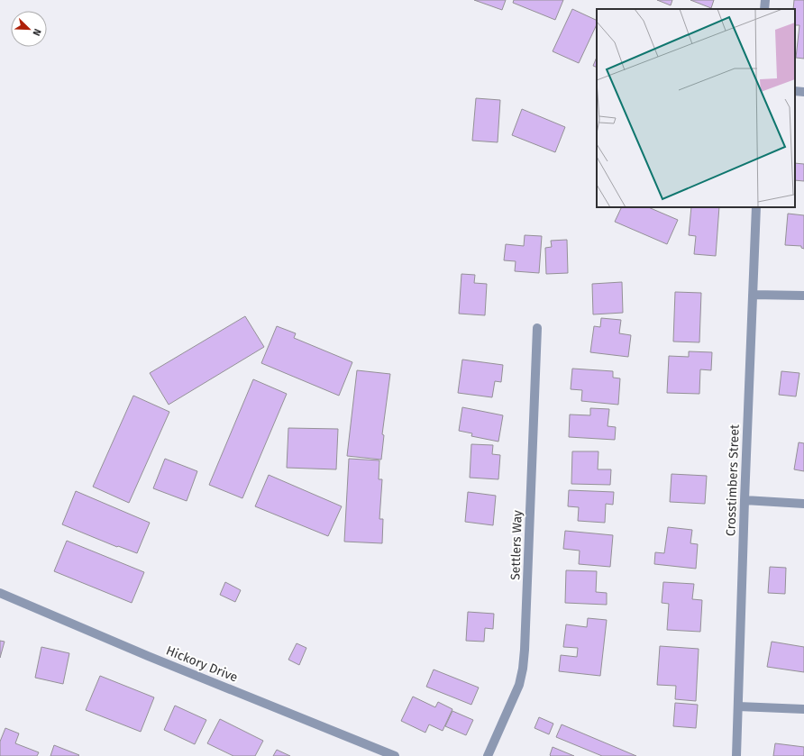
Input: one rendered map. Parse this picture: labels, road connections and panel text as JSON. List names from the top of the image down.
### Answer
{
  "streets": {
    "street": ["Crosstimbers Street", "Settlers Way", "Hickory Drive"]
  },
  "north": "bottom right"
}
